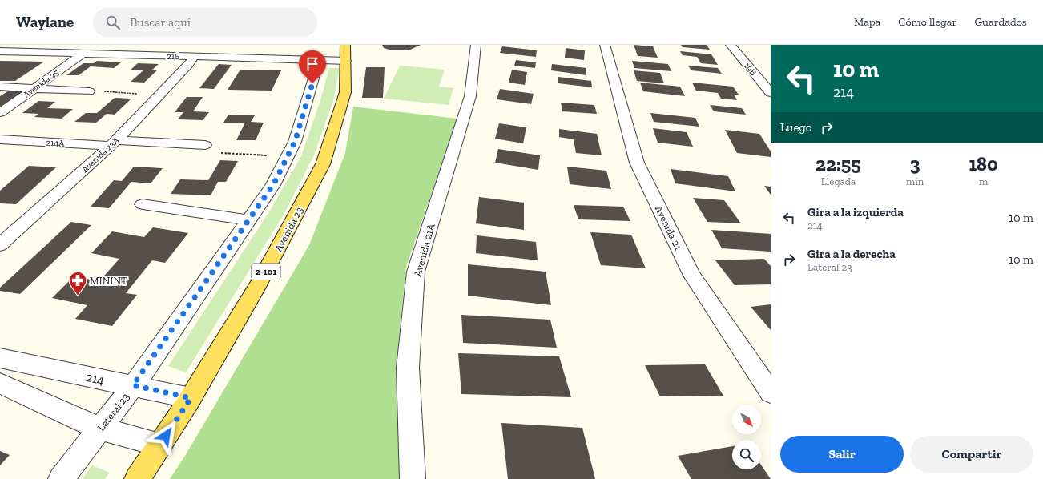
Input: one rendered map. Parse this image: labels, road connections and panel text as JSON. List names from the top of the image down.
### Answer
{
  "streets": {
    "main road": ["Avenida 23", "2-101"],
    "street": [
      "216",
      "19B",
      "Avenida 25",
      "214A",
      "Avenida 23A",
      "Avenida 21",
      "Avenida 21A",
      "214",
      "Lateral 23"
    ]
  },
  "crossings": [
    ["216", "Avenida 25"],
    ["216", "Avenida 23A"],
    ["216", "Avenida 23"],
    ["216", "Lateral 23"],
    ["214A", "Avenida 23A"],
    ["Avenida 23", "214"],
    ["214", "Lateral 23"]
  ],
  "places": {
    "pharmacy": ["MININT"]
  },
  "north": "bottom right",
  "page": {
    "header": "Waylane",
    "search": "Buscar aquí",
    "nav": ["Mapa", "Cómo llegar", "Guardados"],
    "turn": ["10 m", "214"],
    "then": "Luego",
    "eta": [
      "22:55",
      "Llegada",
      "3",
      "min",
      "180",
      "m"
    ],
    "list": [
      {
        "name": "Gira a la izquierda",
        "note": "214",
        "value": "10 m"
      },
      {
        "name": "Gira a la derecha",
        "note": "Lateral 23",
        "value": "10 m"
      }
    ],
    "buttons": ["Salir", "Compartir"]
  }
}
